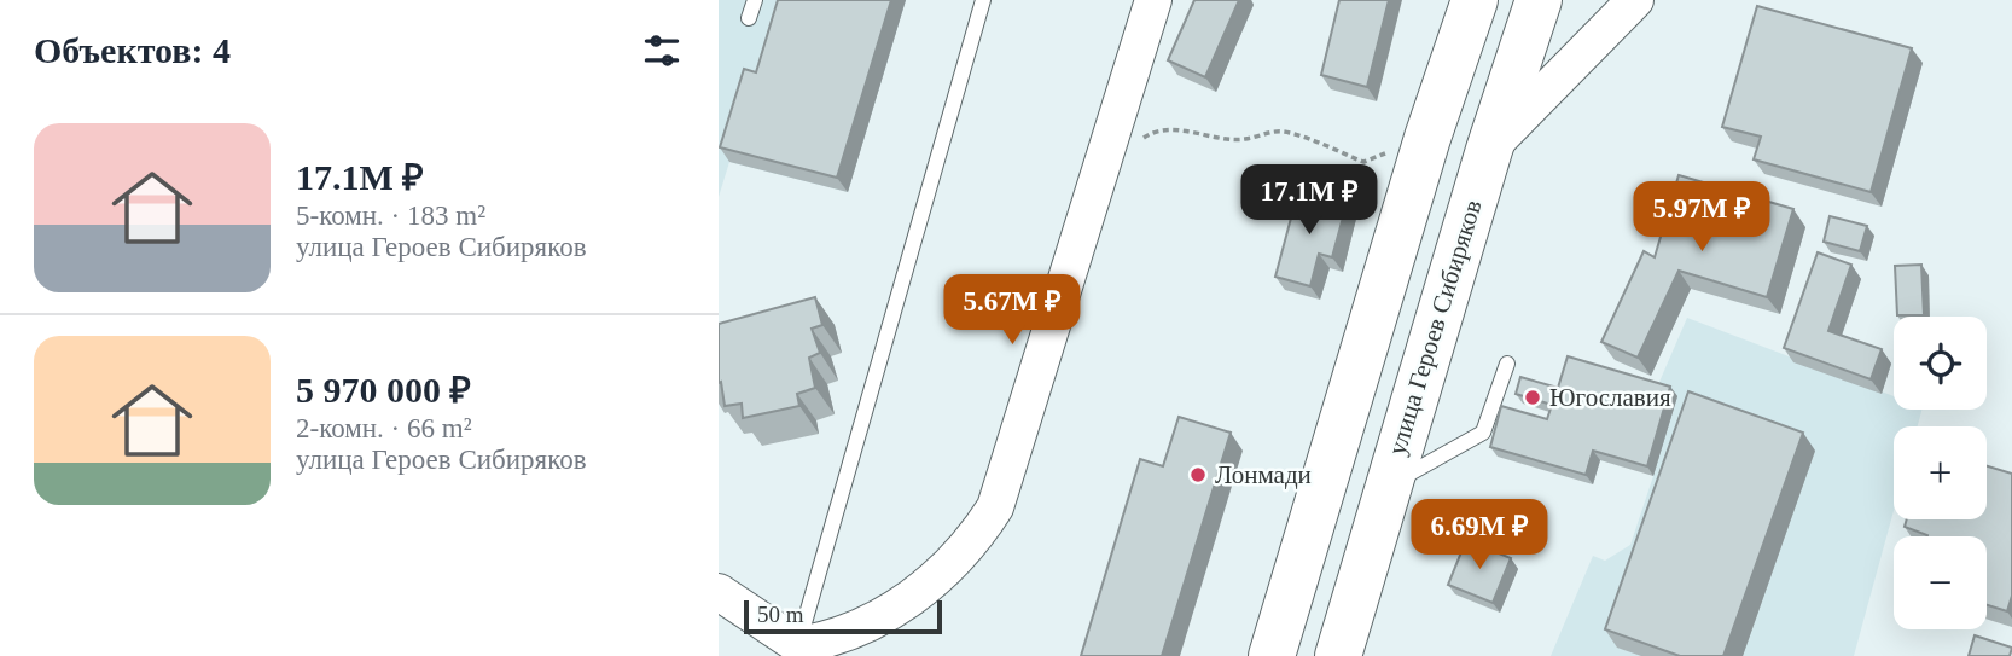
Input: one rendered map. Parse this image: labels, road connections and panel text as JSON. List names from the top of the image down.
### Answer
{
  "streets": {
    "highway": ["улица Героев Сибиряков"]
  },
  "places": ["Югославия", "Лонмади"],
  "scale_bar": "50 m",
  "page": {
    "heading": "Объектов: 4",
    "list": [
      {
        "name": "17.1M ₽",
        "note": "5-комн. · 183 m² · улица Героев Сибиряков"
      },
      {
        "name": "5 970 000 ₽",
        "note": "2-комн. · 66 m² · улица Героев Сибиряков"
      }
    ],
    "price": [
      "17.1M ₽",
      "5.97M ₽",
      "5.67M ₽",
      "6.69M ₽"
    ],
    "map_buttons": ["+", "−"],
    "scale": "50 m"
  }
}
